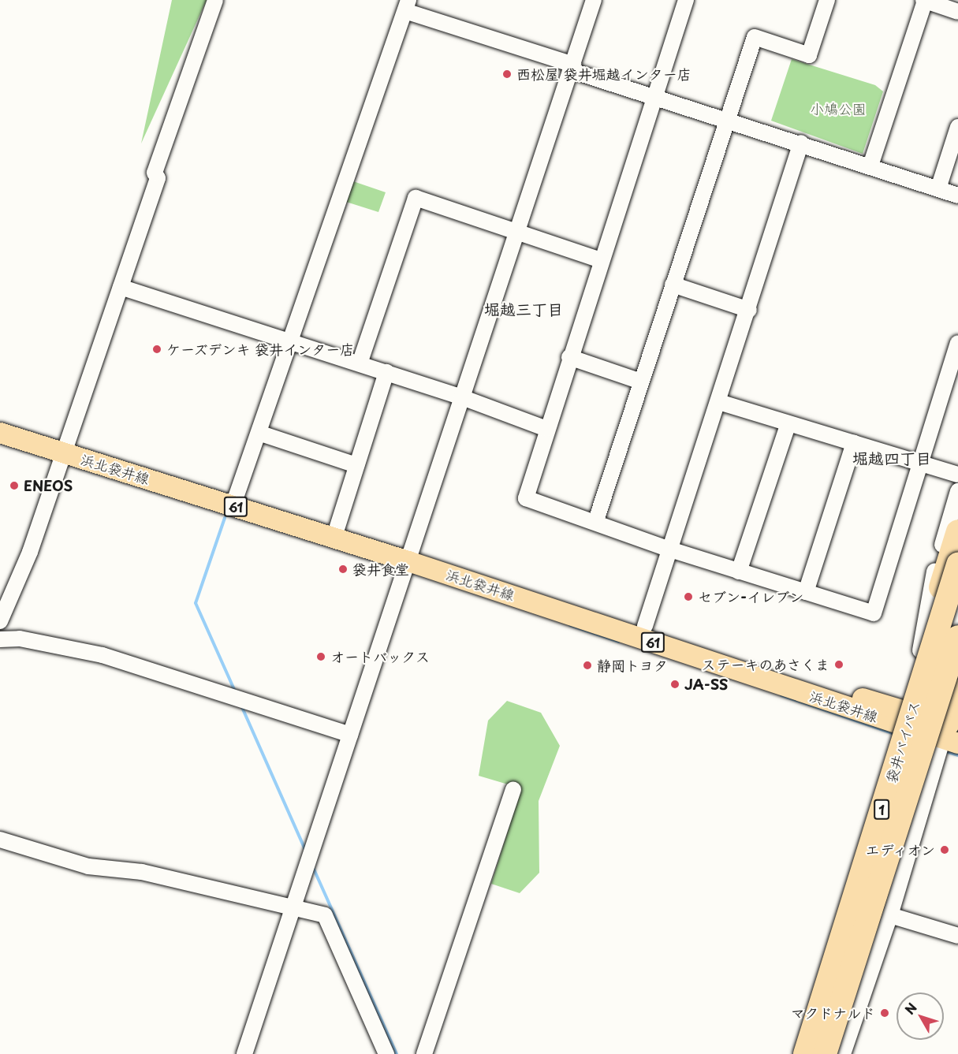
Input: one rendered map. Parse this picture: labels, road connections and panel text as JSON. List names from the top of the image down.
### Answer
{
  "streets": {
    "highway": ["袋井バイパス", "1"],
    "main road": ["浜北袋井線", "61"]
  },
  "districts": ["堀越三丁目", "堀越四丁目"],
  "parks": ["小鳩公園"],
  "places": [
    "西松屋 袋井堀越インター店",
    "ケーズデンキ 袋井インター店",
    "ENEOS",
    "袋井食堂",
    "セブン-イレブン",
    "オートバックス",
    "ステーキのあさくま",
    "静岡トヨタ",
    "JA-SS",
    "エディオン",
    "マクドナルド"
  ],
  "north": "top left"
}
